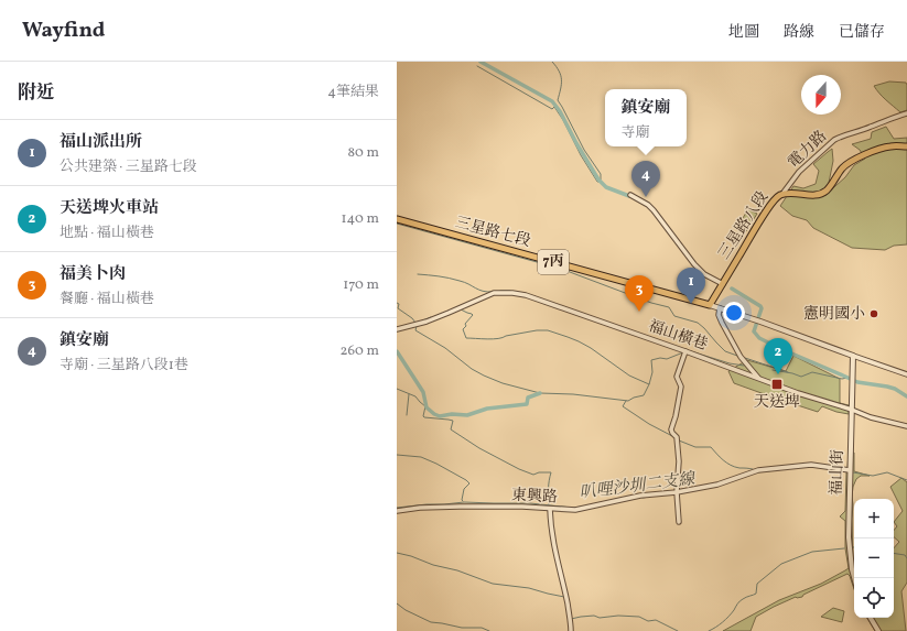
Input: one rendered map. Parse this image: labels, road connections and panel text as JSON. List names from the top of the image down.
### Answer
{
  "streets": {
    "main road": ["三星路八段", "三星路七段", "7丙"],
    "street": [
      "電力路",
      "福山橫巷",
      "福山街",
      "東興路"
    ]
  },
  "crossings": [
    ["電力路", "三星路八段"],
    ["三星路八段", "三星路七段"],
    ["福山橫巷", "福山街"],
    ["福山街", "東興路"]
  ],
  "water": ["叭哩沙圳二支線"],
  "places": {
    "other": ["憲明國小"],
    "transit": ["天送埤"]
  },
  "north": "bottom",
  "page": {
    "header": "Wayfind",
    "nav": ["地圖", "路線", "已儲存"],
    "heading": ["附近", "4筆結果"],
    "popup": ["鎮安廟", "寺廟"],
    "list": [
      {
        "mark": "1",
        "name": "福山派出所",
        "note": "公共建築 · 三星路七段",
        "value": "80 m"
      },
      {
        "mark": "2",
        "name": "天送埤火車站",
        "note": "地點 · 福山橫巷",
        "value": "140 m"
      },
      {
        "mark": "3",
        "name": "福美卜肉",
        "note": "餐廳 · 福山橫巷",
        "value": "170 m"
      },
      {
        "mark": "4",
        "name": "鎮安廟",
        "note": "寺廟 · 三星路八段1巷",
        "value": "260 m"
      }
    ],
    "pins": [
      "4",
      "1",
      "3",
      "2"
    ],
    "map_buttons": ["+", "−"]
  }
}
